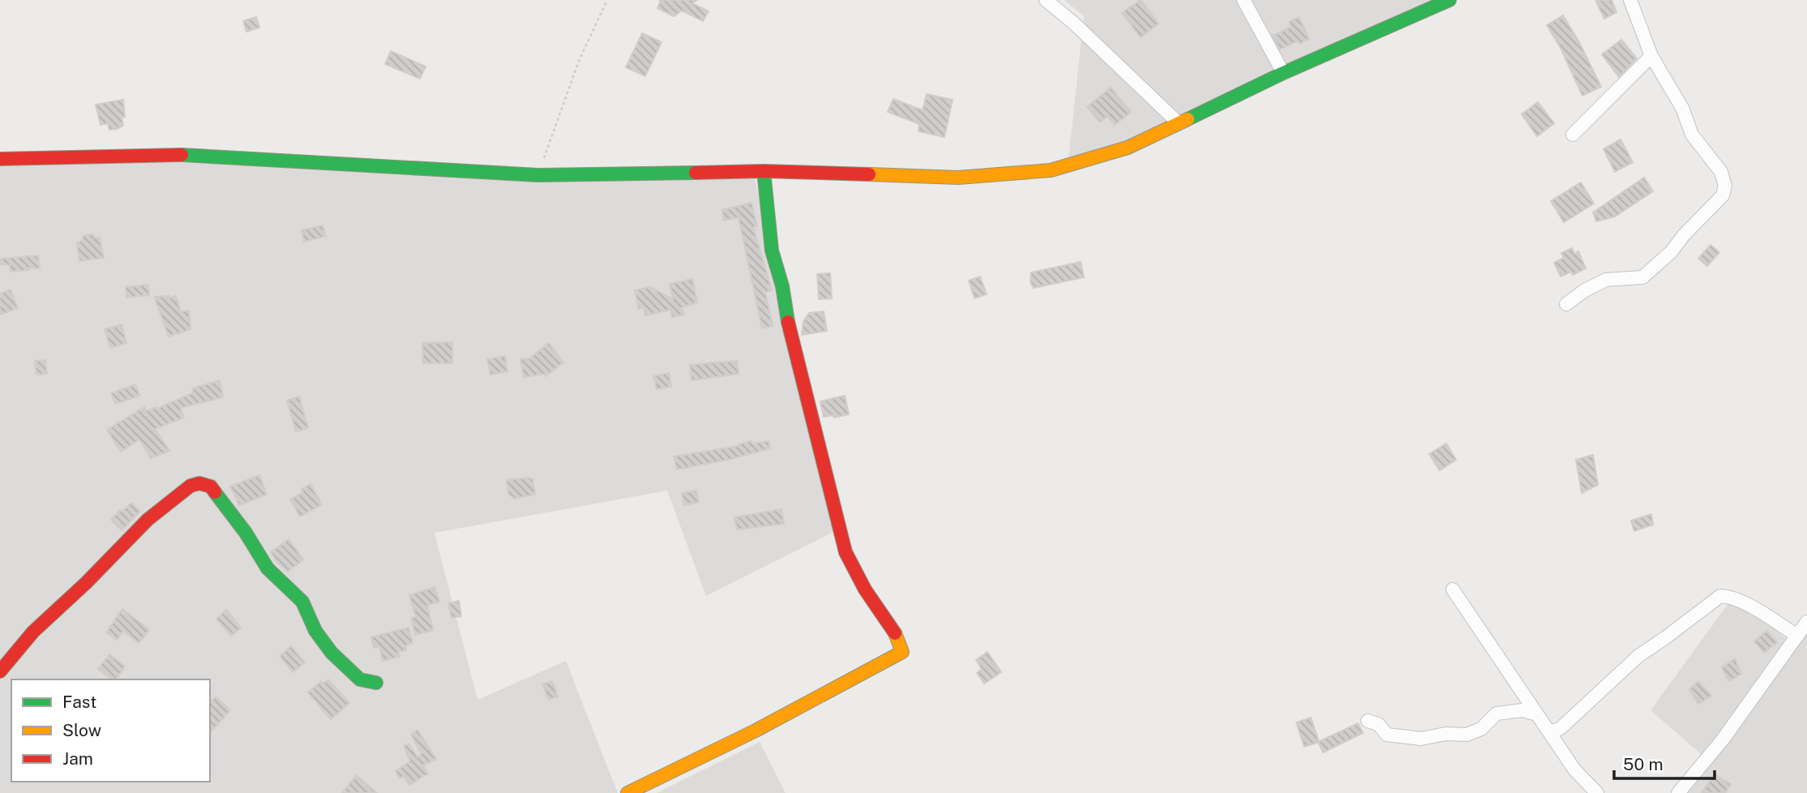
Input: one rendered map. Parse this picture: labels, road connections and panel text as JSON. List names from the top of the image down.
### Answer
{
  "legend": ["Fast", "Slow", "Jam"],
  "scale_bar": "50 m"
}
